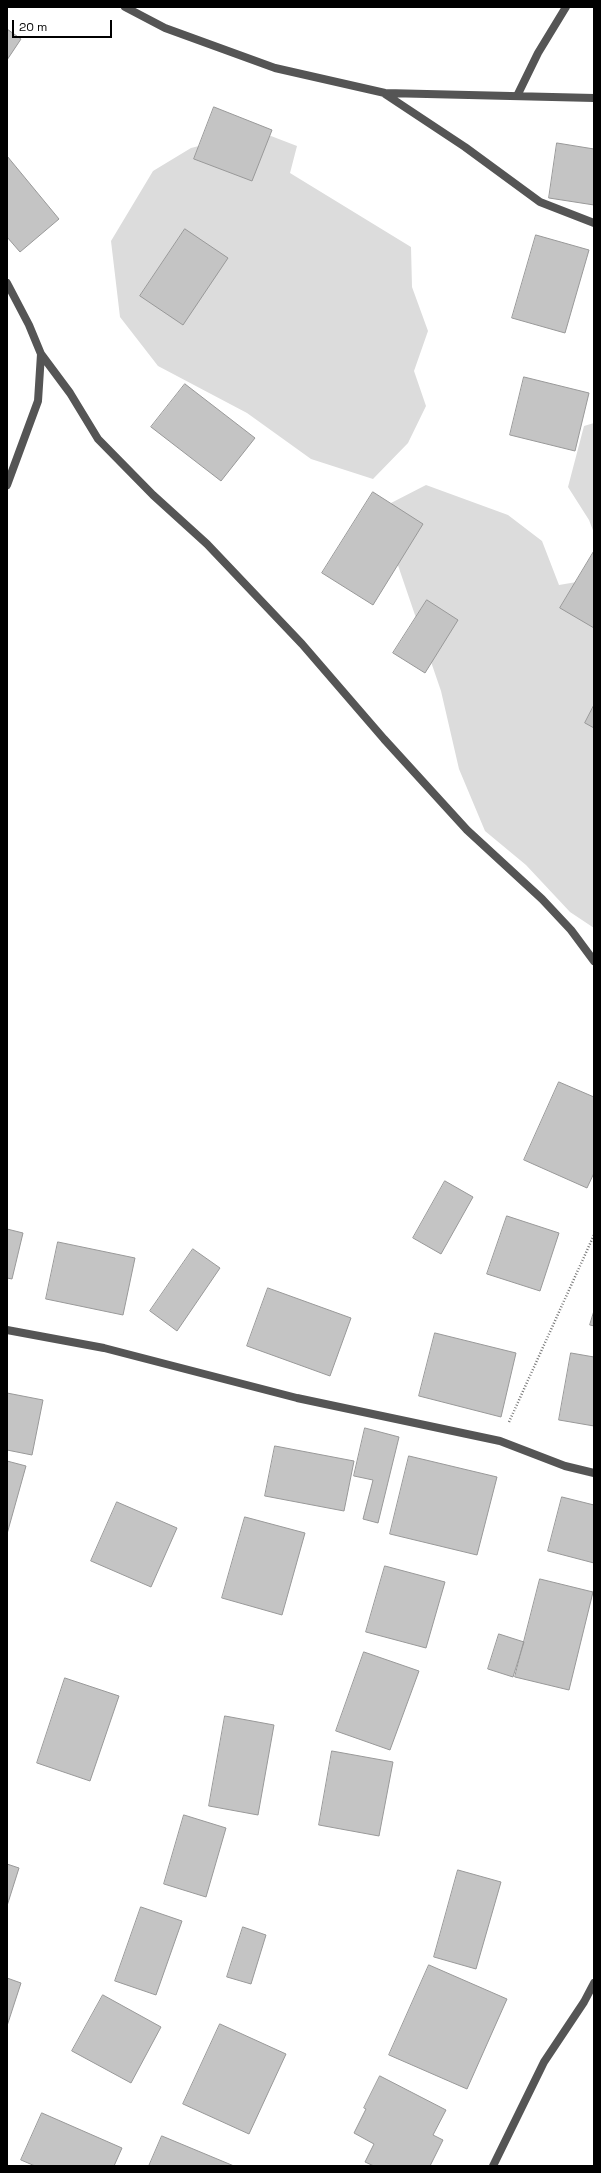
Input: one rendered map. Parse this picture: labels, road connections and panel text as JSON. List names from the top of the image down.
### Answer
{
  "scale_bar": "20 m"
}
